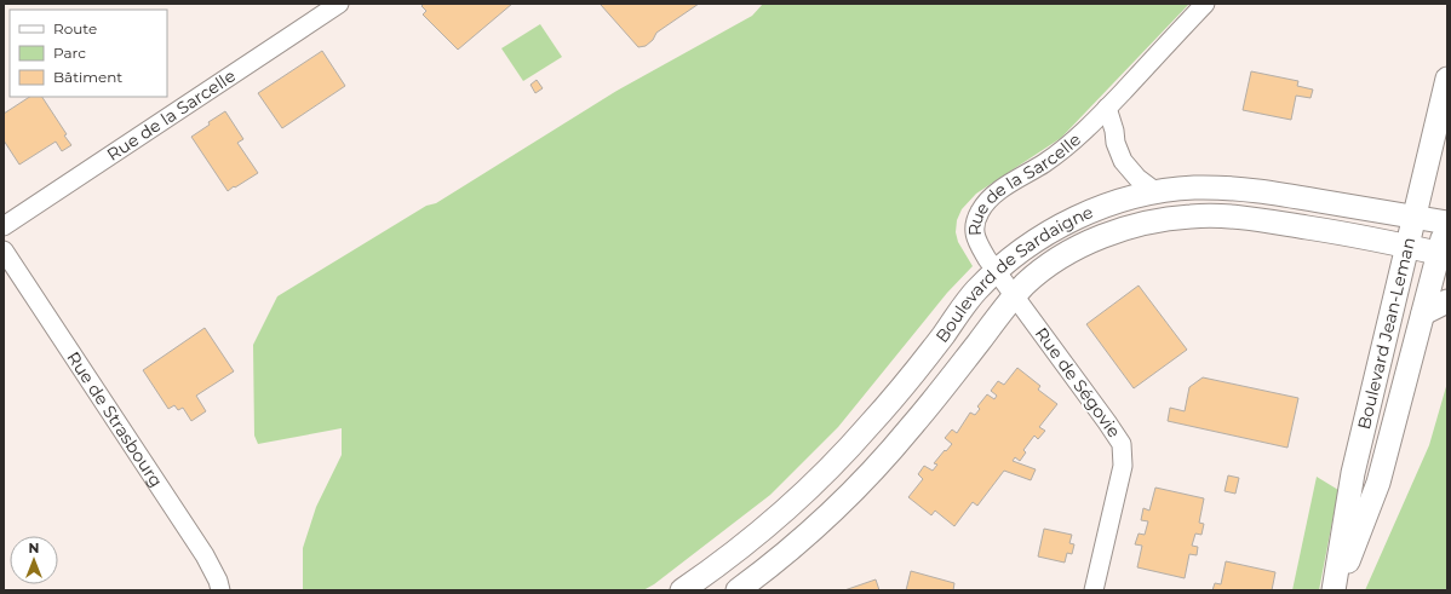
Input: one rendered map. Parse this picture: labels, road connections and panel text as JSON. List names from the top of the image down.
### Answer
{
  "streets": {
    "street": [
      "Rue de la Sarcelle",
      "Boulevard de Sardaigne",
      "Boulevard Jean-Leman",
      "Rue de Ségovie",
      "Rue de Strasbourg"
    ]
  },
  "crossings": [
    ["Rue de la Sarcelle", "Boulevard de Sardaigne"],
    ["Rue de la Sarcelle", "Rue de Ségovie"],
    ["Boulevard de Sardaigne", "Boulevard Jean-Leman"],
    ["Boulevard de Sardaigne", "Rue de Ségovie"]
  ],
  "legend": ["Route", "Parc", "Bâtiment"],
  "north": "top"
}
